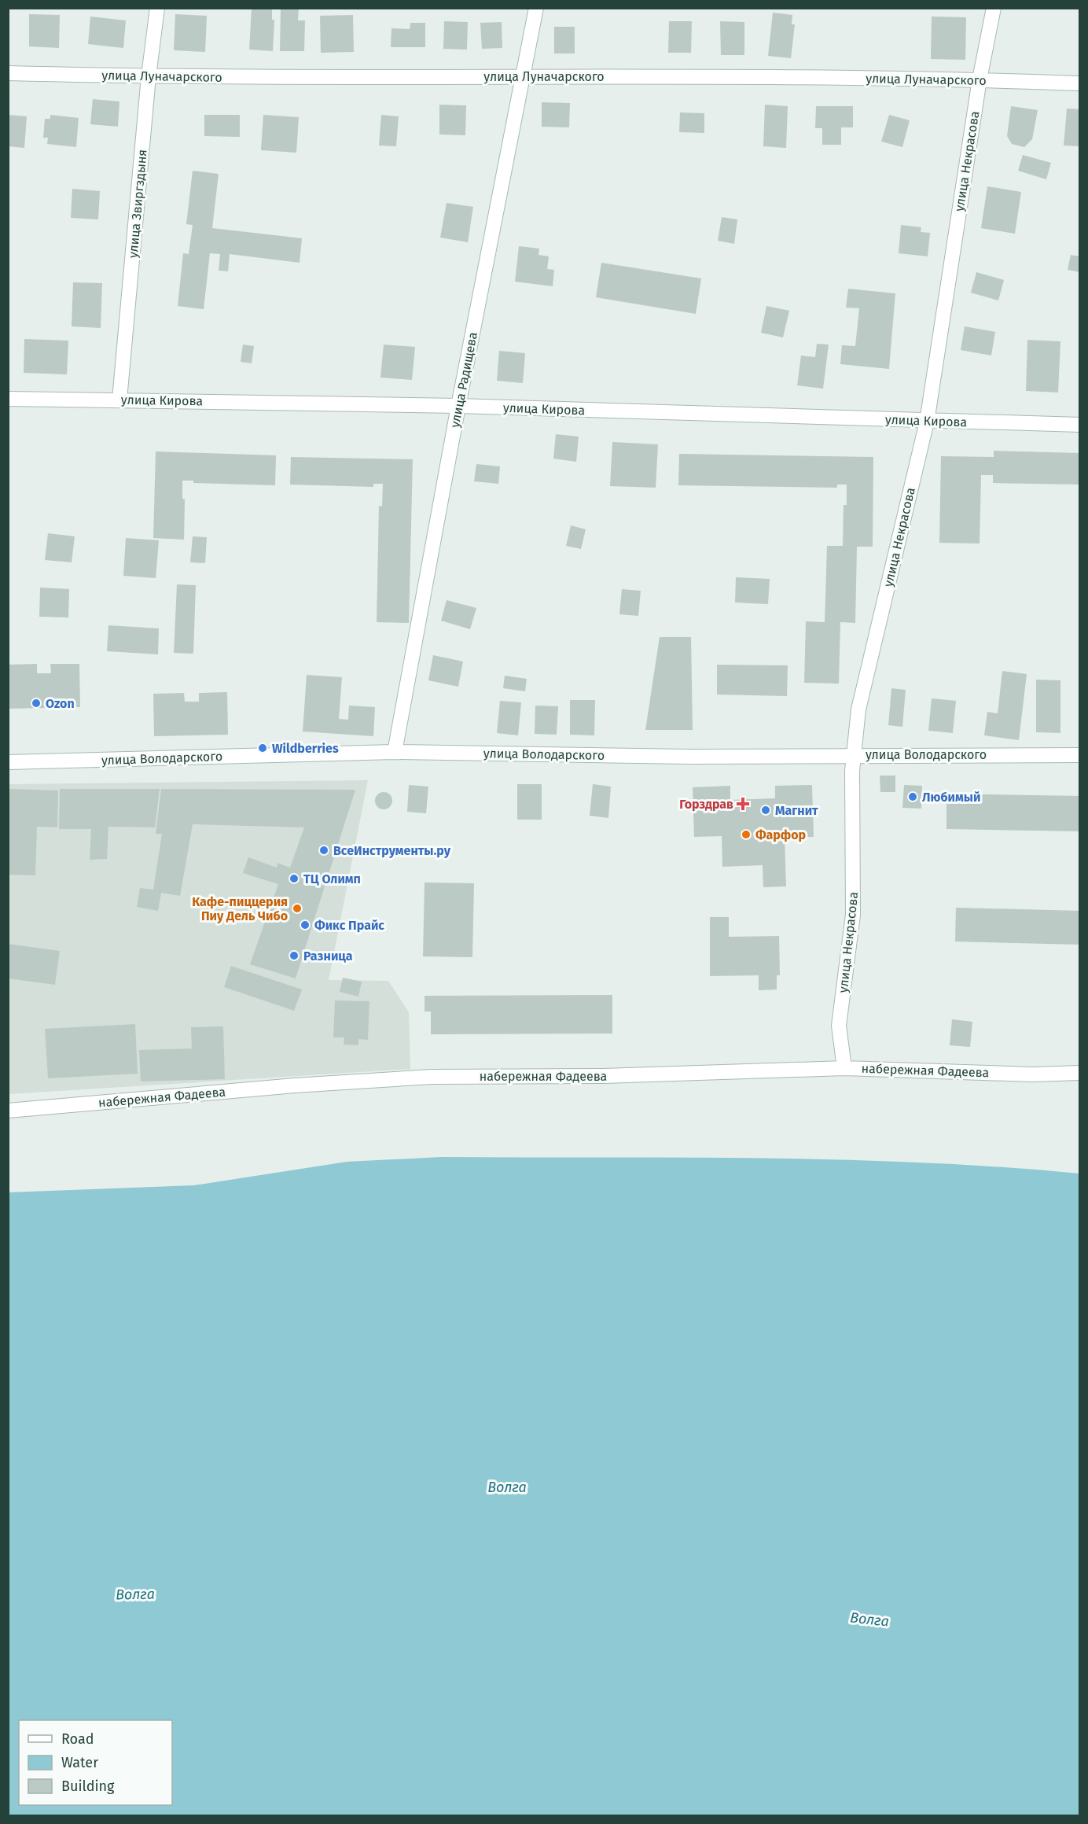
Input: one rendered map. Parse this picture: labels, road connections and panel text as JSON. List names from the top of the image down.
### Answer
{
  "streets": {
    "street": [
      "улица Луначарского",
      "улица Некрасова",
      "улица Звиргздыня",
      "улица Радищева",
      "улица Кирова",
      "улица Володарского",
      "набережная Фадеева"
    ]
  },
  "crossings": [
    ["улица Луначарского", "улица Некрасова"],
    ["улица Луначарского", "улица Звиргздыня"],
    ["улица Луначарского", "улица Радищева"],
    ["улица Некрасова", "улица Кирова"],
    ["улица Некрасова", "улица Володарского"],
    ["улица Некрасова", "набережная Фадеева"],
    ["улица Звиргздыня", "улица Кирова"],
    ["улица Радищева", "улица Кирова"],
    ["улица Радищева", "улица Володарского"]
  ],
  "water": ["Волга"],
  "places": {
    "other": [
      "Ozon",
      "Wildberries",
      "Любимый",
      "Магнит",
      "Фарфор",
      "ВсеИнструменты.ру",
      "ТЦ Олимп",
      "Кафе-пиццерия Пиу Дель Чибо",
      "Фикс Прайс",
      "Разница"
    ],
    "health": ["Горздрав"]
  },
  "legend": ["Road", "Water", "Building"]
}
